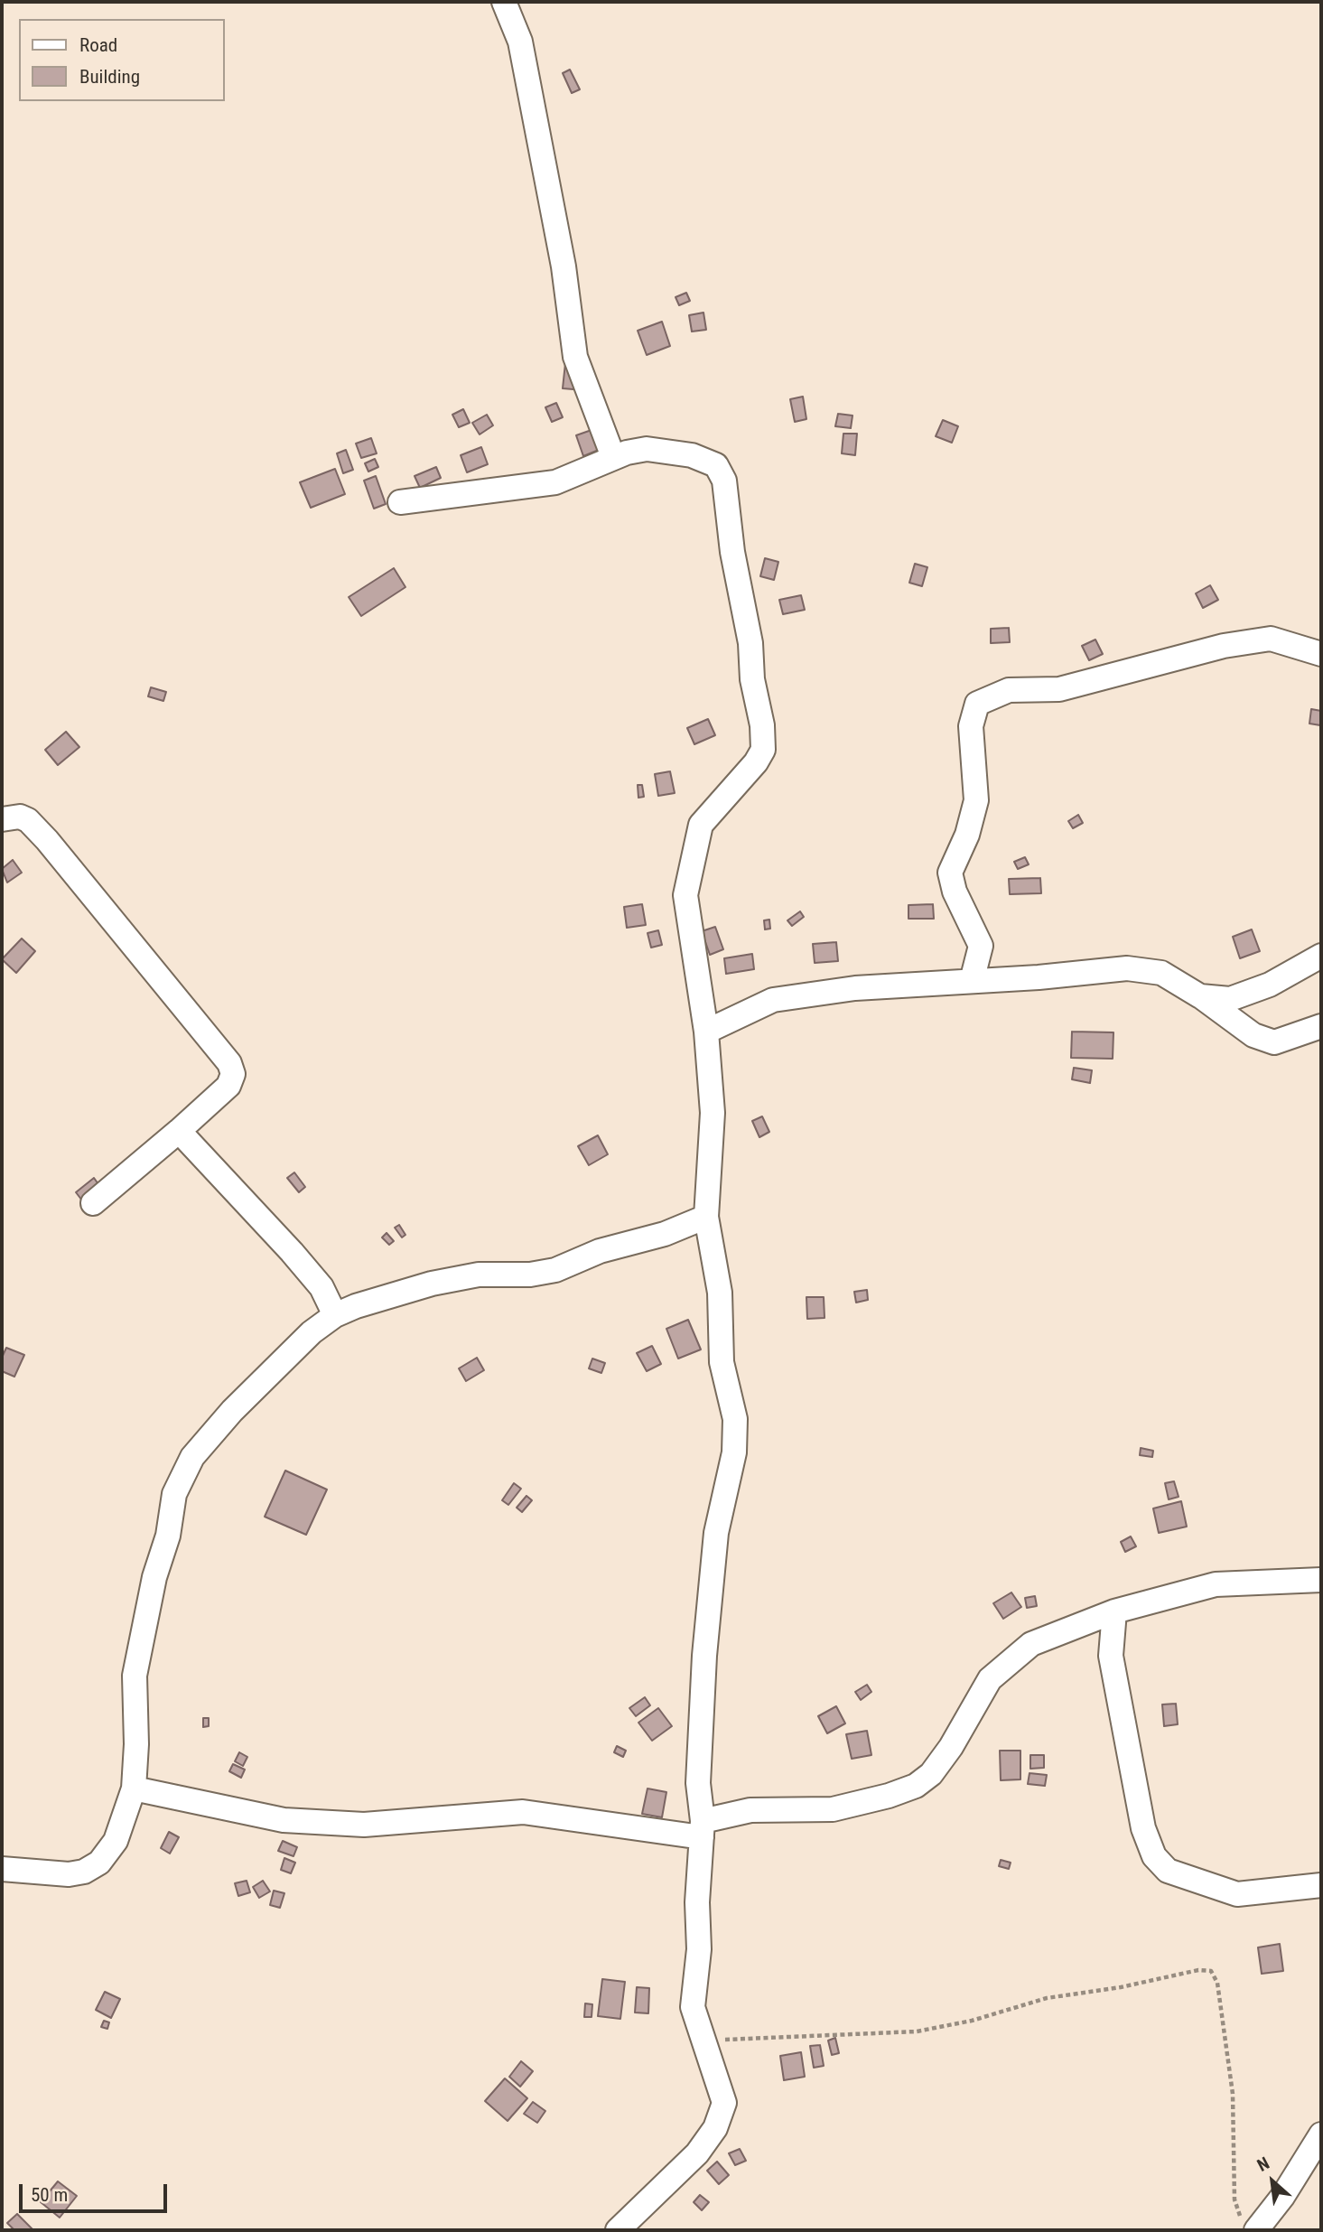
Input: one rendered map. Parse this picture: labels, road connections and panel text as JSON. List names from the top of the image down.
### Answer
{
  "legend": ["Road", "Building"],
  "scale_bar": "50 m",
  "north": "top left"
}
